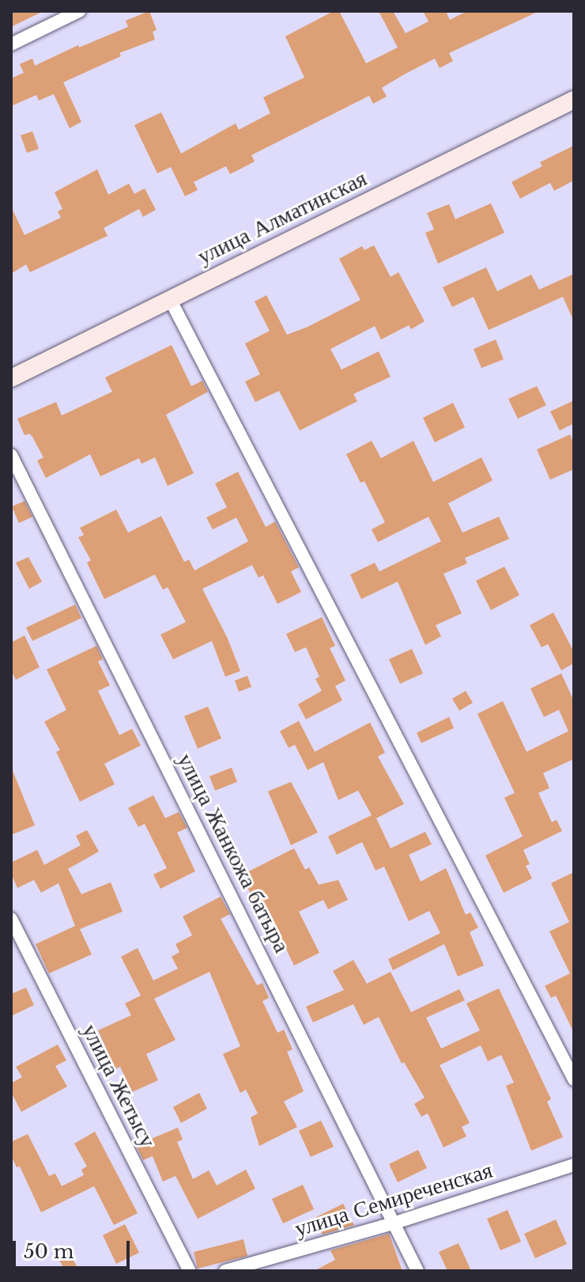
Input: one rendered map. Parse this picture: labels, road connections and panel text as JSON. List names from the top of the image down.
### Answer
{
  "streets": {
    "street": [
      "улица Алматинская",
      "улица Жанкожа батыра",
      "улица Жетысу",
      "улица Семиреченская"
    ]
  },
  "crossings": [
    ["улица Жанкожа батыра", "улица Семиреченская"]
  ],
  "scale_bar": "50 m"
}
